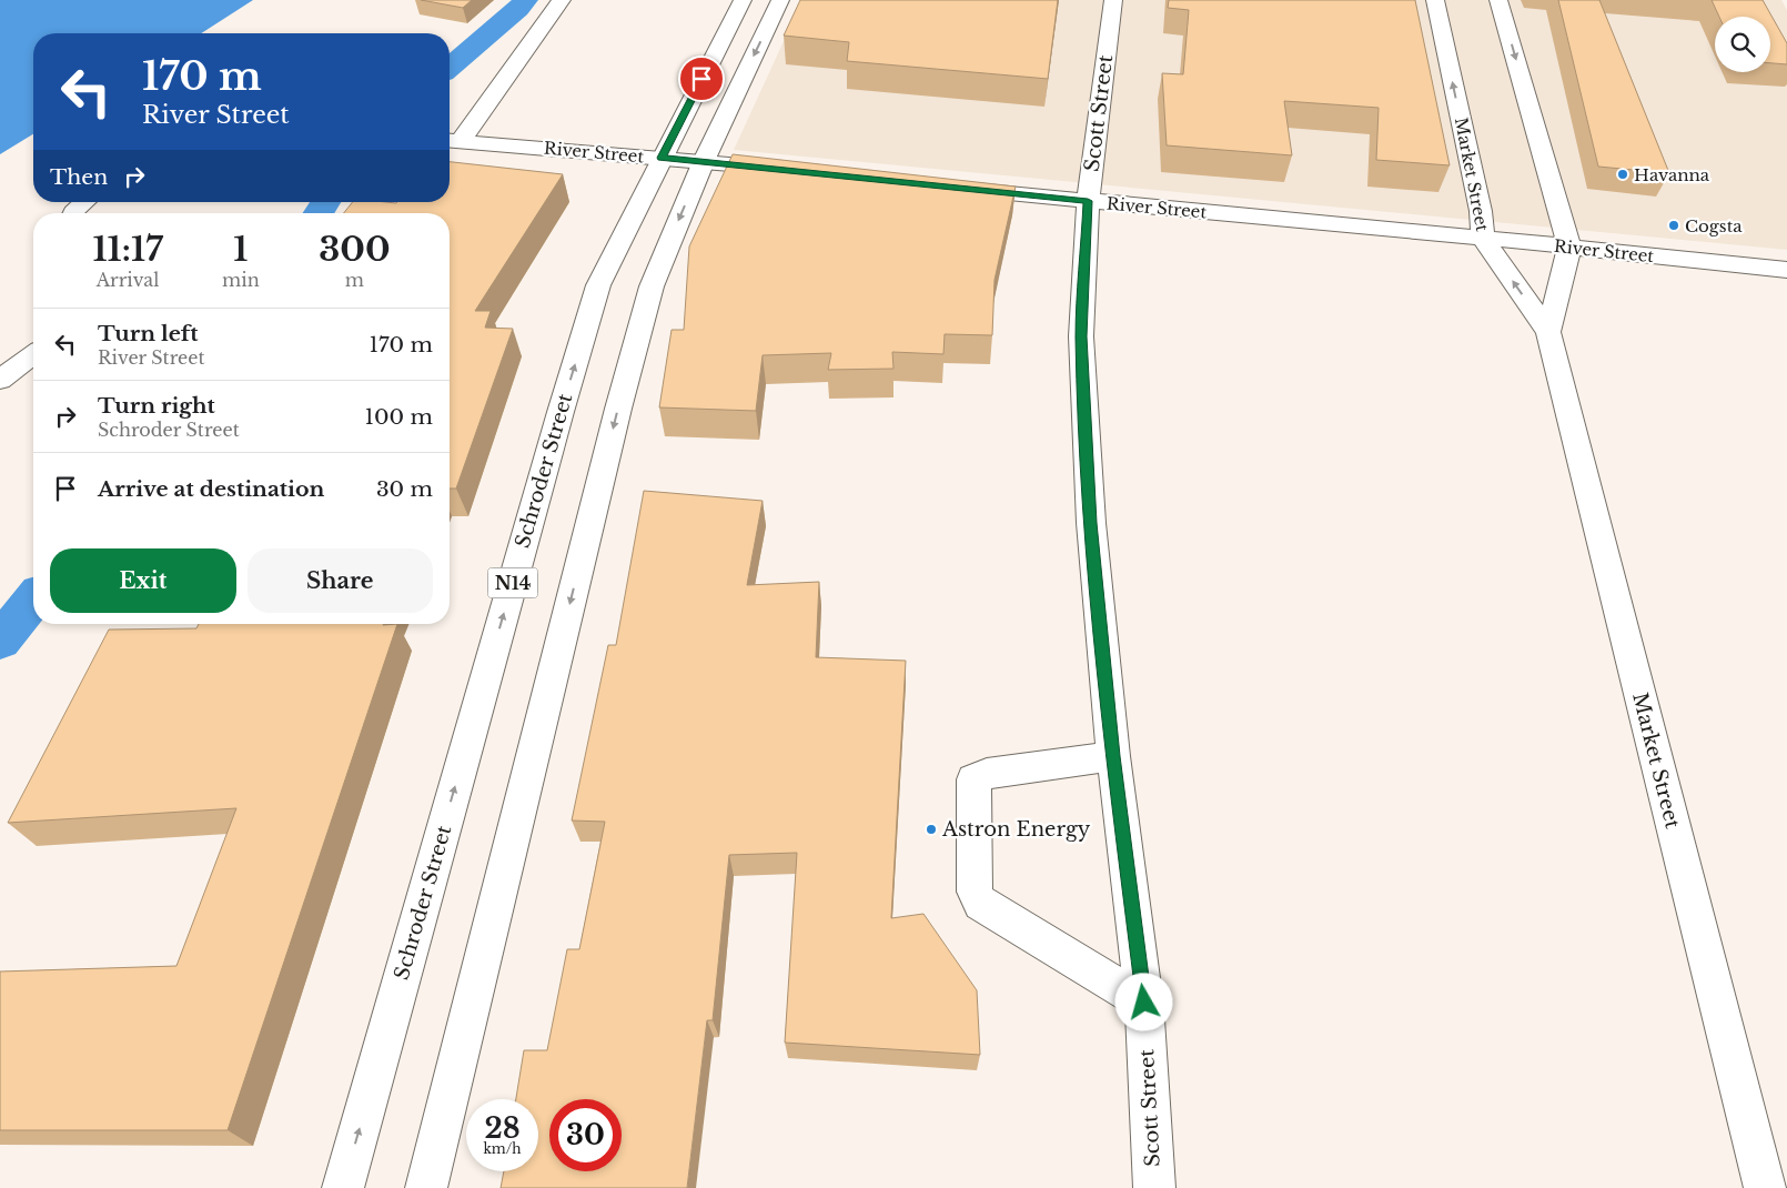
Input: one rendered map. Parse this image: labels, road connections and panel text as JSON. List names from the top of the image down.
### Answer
{
  "streets": {
    "main road": [
      "Scott Street",
      "River Street",
      "Market Street",
      "Schroder Street",
      "N14"
    ]
  },
  "crossings": [
    ["Scott Street", "River Street"],
    ["River Street", "Market Street"],
    ["River Street", "Schroder Street"]
  ],
  "places": ["Havanna", "Cogsta", "Astron Energy"],
  "page": {
    "turn": ["170 m", "River Street"],
    "then": "Then",
    "eta": [
      "11:17",
      "Arrival",
      "1",
      "min",
      "300",
      "m"
    ],
    "list": [
      {
        "name": "Turn left",
        "note": "River Street",
        "value": "170 m"
      },
      {
        "name": "Turn right",
        "note": "Schroder Street",
        "value": "100 m"
      },
      {
        "name": "Arrive at destination",
        "value": "30 m"
      }
    ],
    "buttons": ["Exit", "Share"],
    "speed": "28 km/h",
    "limit": "30"
  }
}
